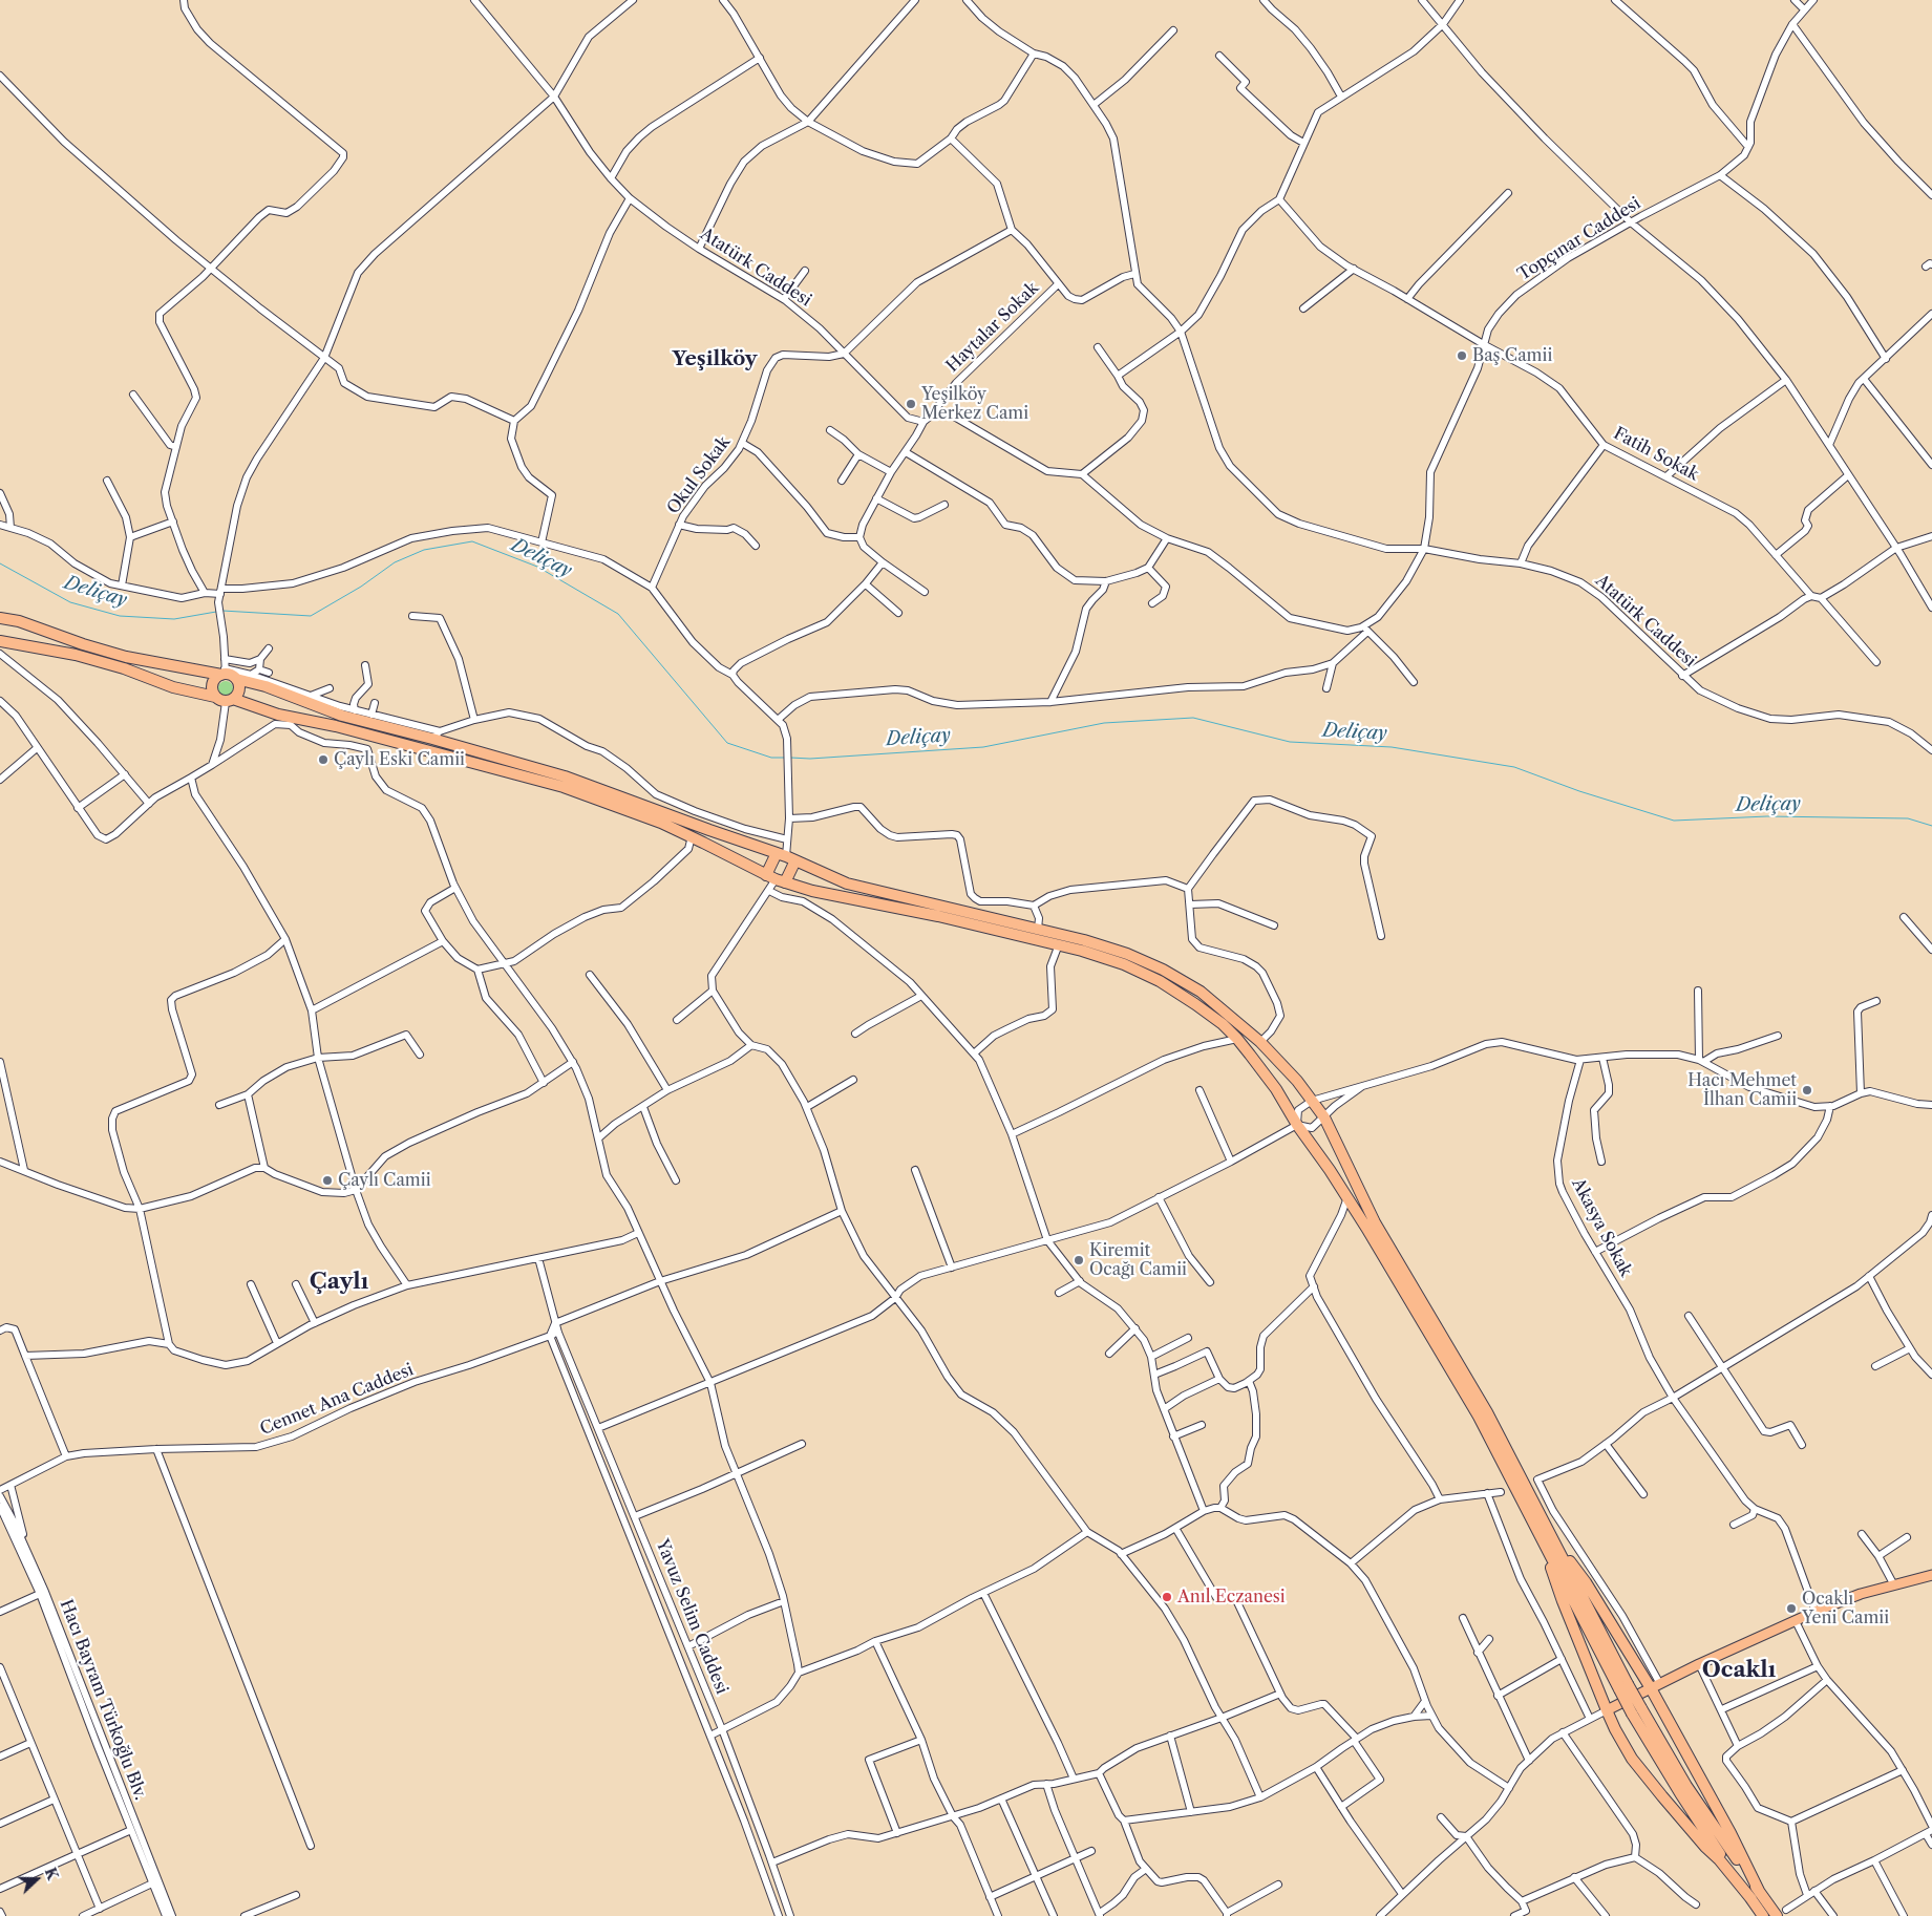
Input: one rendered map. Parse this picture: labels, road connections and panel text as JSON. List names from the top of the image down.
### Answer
{
  "streets": {
    "street": [
      "Topçınar Caddesi",
      "Atatürk Caddesi",
      "Haytalar Sokak",
      "Fatih Sokak",
      "Okul Sokak",
      "Akasya Sokak",
      "Cennet Ana Caddesi",
      "Yavuz Selim Caddesi",
      "Hacı Bayram Türkoğlu Blv."
    ]
  },
  "crossings": [
    ["Topçınar Caddesi", "Atatürk Caddesi"],
    ["Topçınar Caddesi", "Fatih Sokak"],
    ["Atatürk Caddesi", "Okul Sokak"],
    ["Cennet Ana Caddesi", "Yavuz Selim Caddesi"]
  ],
  "districts": ["Yeşilköy", "Çaylı", "Ocaklı"],
  "water": ["Deliçay"],
  "places": [
    "Baş Camii",
    "Yeşilköy Merkez Cami",
    "Çaylı Eski Camii",
    "Hacı Mehmet İlhan Camii",
    "Çaylı Camii",
    "Kiremit Ocağı Camii",
    "Anıl Eczanesi",
    "Ocaklı Yeni Camii"
  ],
  "north": "right"
}
